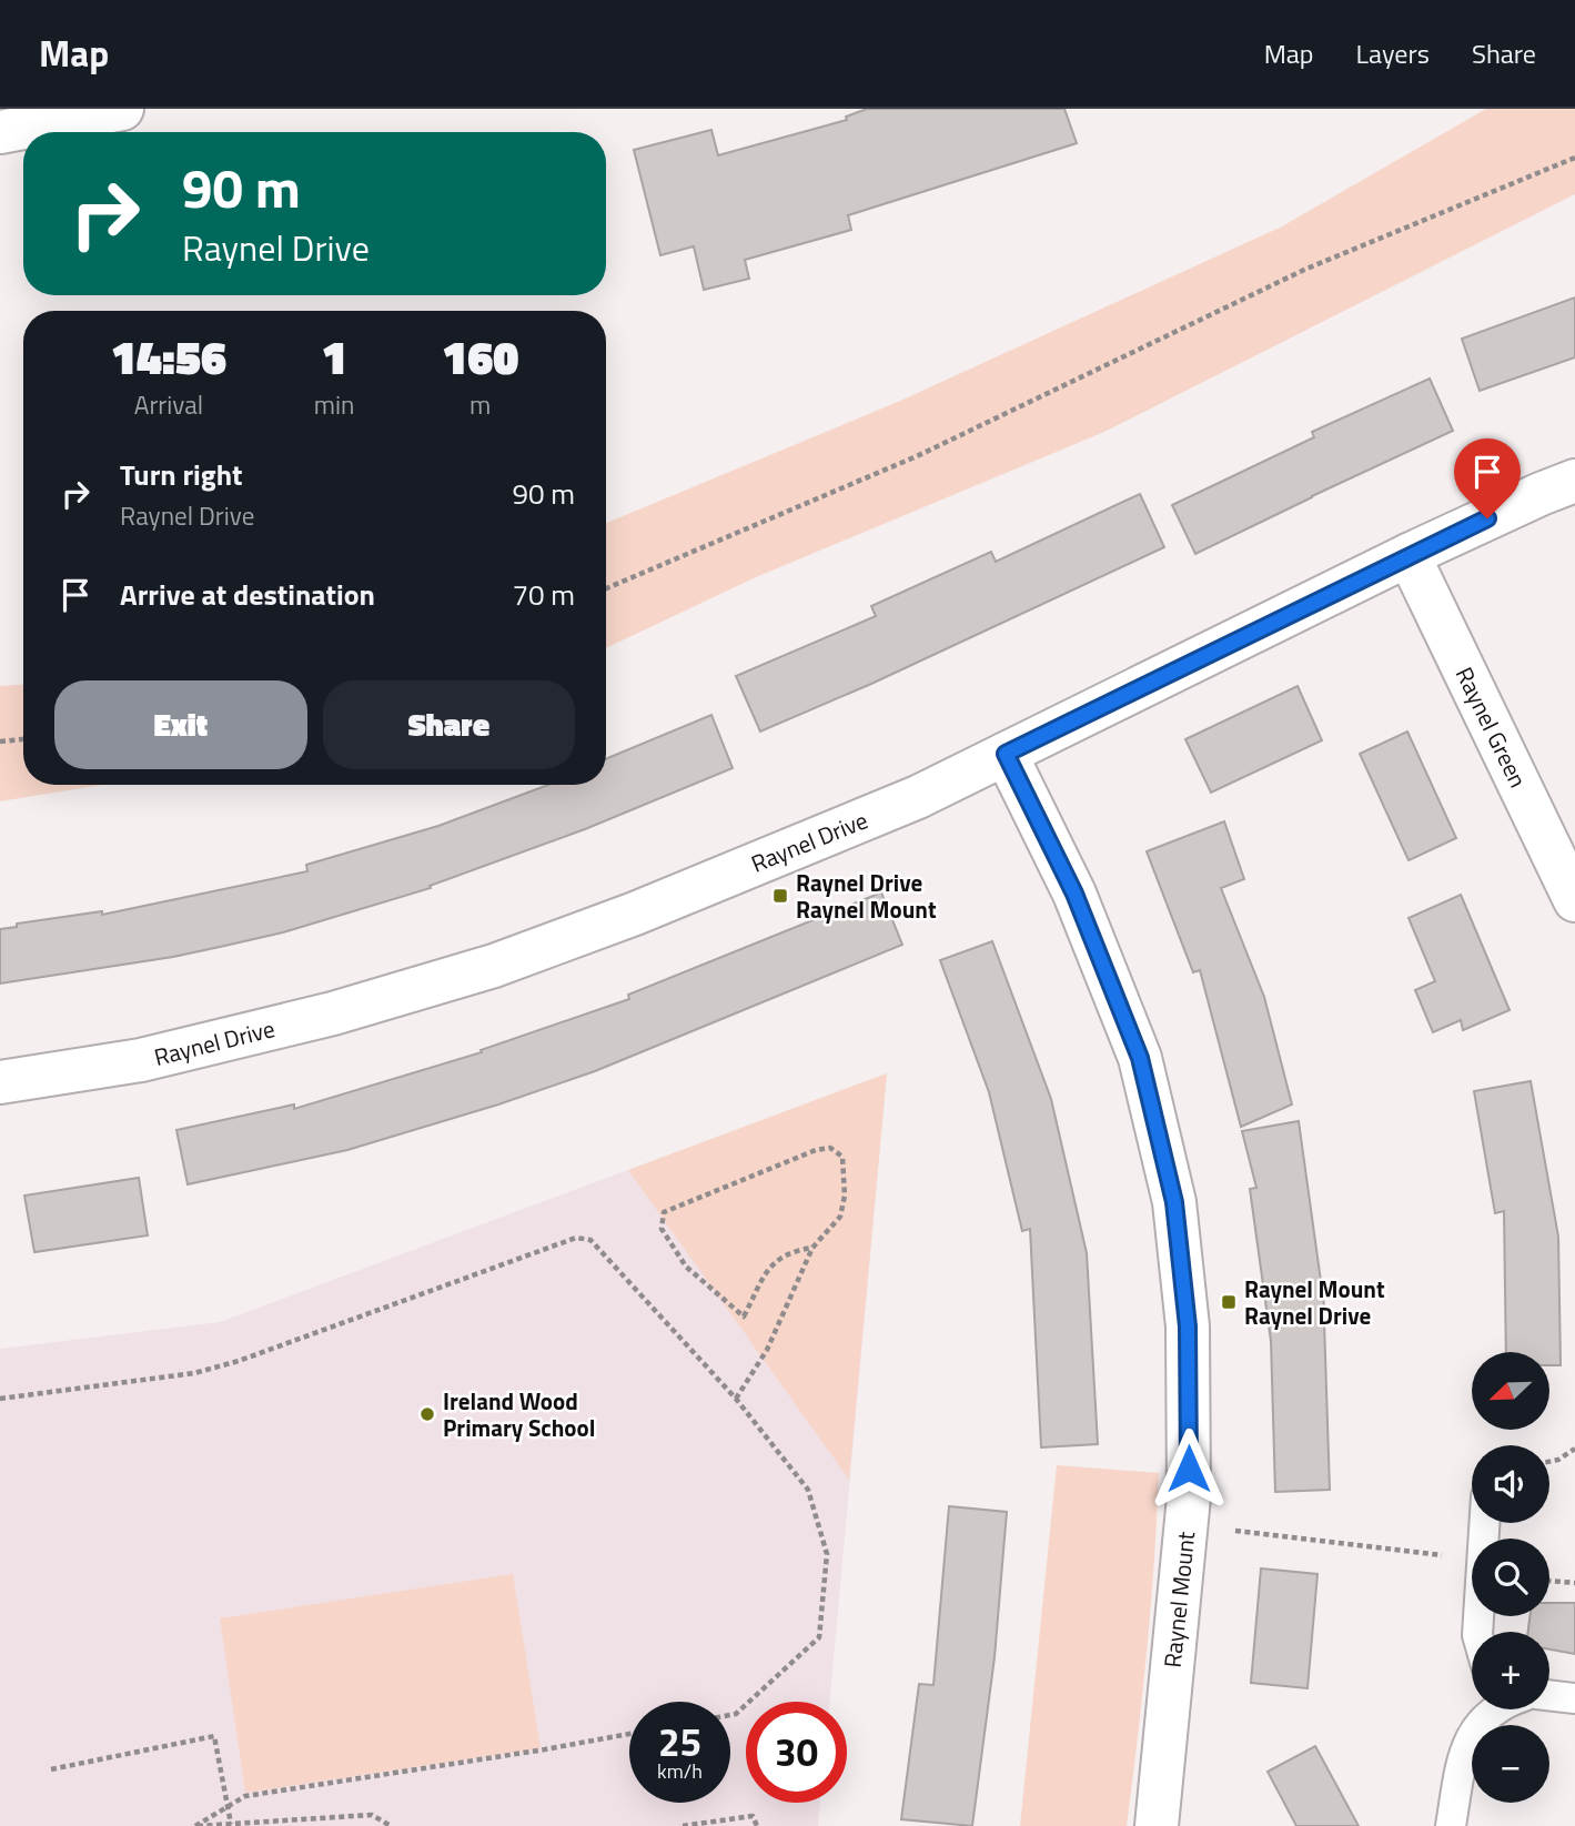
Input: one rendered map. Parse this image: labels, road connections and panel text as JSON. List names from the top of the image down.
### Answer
{
  "streets": {
    "street": ["Raynel Green", "Raynel Drive", "Raynel Mount"]
  },
  "crossings": [
    ["Raynel Green", "Raynel Drive"],
    ["Raynel Drive", "Raynel Mount"]
  ],
  "places": {
    "transit": ["Raynel Drive Raynel Mount", "Raynel Mount Raynel Drive"],
    "other": ["Ireland Wood Primary School"]
  },
  "north": "bottom left",
  "page": {
    "header": "Map",
    "nav": ["Map", "Layers", "Share"],
    "turn": ["90 m", "Raynel Drive"],
    "eta": [
      "14:56",
      "Arrival",
      "1",
      "min",
      "160",
      "m"
    ],
    "list": [
      {
        "name": "Turn right",
        "note": "Raynel Drive",
        "value": "90 m"
      },
      {
        "name": "Arrive at destination",
        "value": "70 m"
      }
    ],
    "buttons": ["Exit", "Share"],
    "map_buttons": ["+", "−"],
    "speed": "25 km/h",
    "limit": "30"
  }
}
